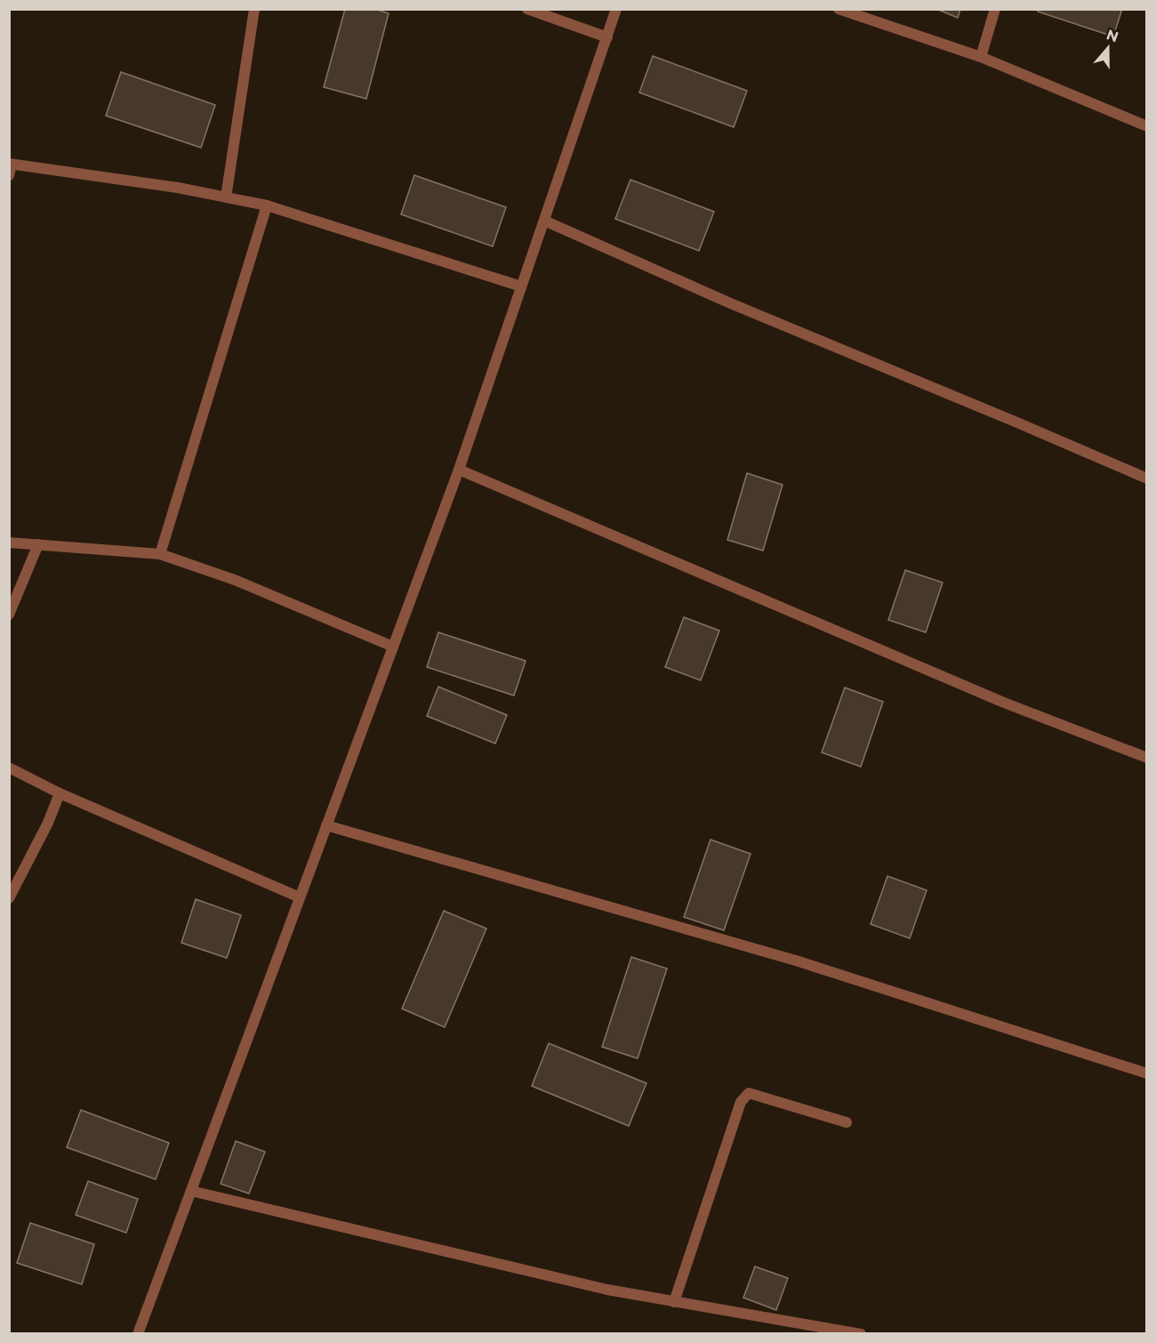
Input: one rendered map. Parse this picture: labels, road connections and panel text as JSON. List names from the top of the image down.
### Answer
{
  "north": "top"
}
